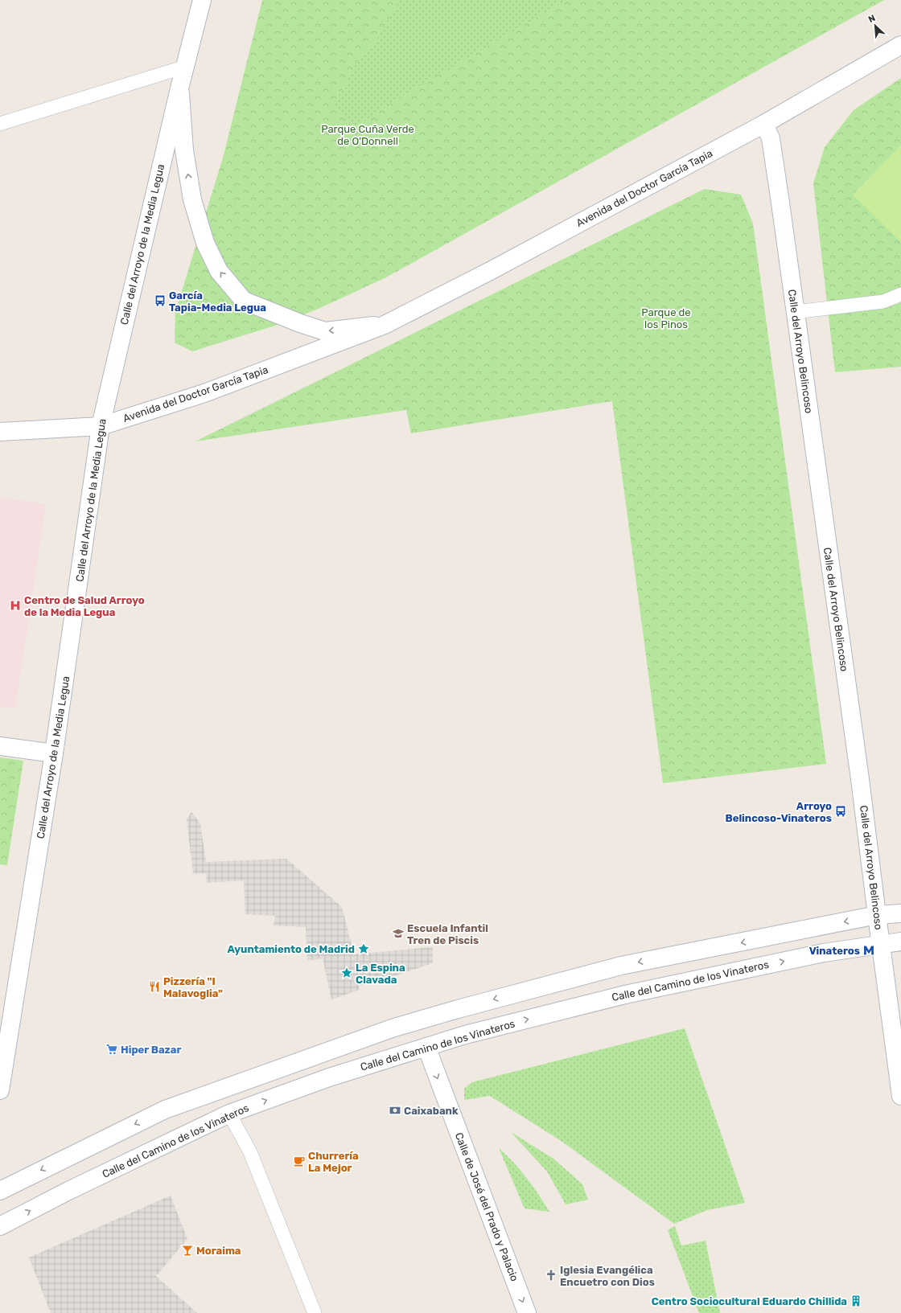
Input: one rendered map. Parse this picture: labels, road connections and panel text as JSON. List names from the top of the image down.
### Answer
{
  "streets": {
    "street": [
      "Avenida del Doctor García Tapia",
      "Calle del Arroyo de la Media Legua",
      "Calle del Arroyo Belincoso",
      "Calle del Camino de los Vinateros",
      "Calle de José del Prado y Palacio"
    ]
  },
  "crossings": [
    ["Avenida del Doctor García Tapia", "Calle del Arroyo de la Media Legua"],
    ["Avenida del Doctor García Tapia", "Calle del Arroyo Belincoso"],
    ["Calle del Arroyo Belincoso", "Calle del Camino de los Vinateros"],
    ["Calle del Camino de los Vinateros", "Calle de José del Prado y Palacio"]
  ],
  "one_way": ["Calle de José del Prado y Palacio"],
  "parks": ["Parque Cuña Verde de O'Donnell", "Parque de los Pinos"],
  "places": {
    "bus stop": ["García Tapia-Media Legua", "Arroyo Belincoso-Vinateros"],
    "hospital": ["Centro de Salud Arroyo de la Media Legua"],
    "school or university": ["Escuela Infantil Tren de Piscis"],
    "place": ["Ayuntamiento de Madrid", "La Espina Clavada"],
    "metro station": ["Vinateros"],
    "restaurant": ["Pizzería \"I Malavoglia\""],
    "supermarket": ["Hiper Bazar"],
    "bank": ["Caixabank"],
    "cafe": ["Churrería La Mejor"],
    "bar": ["Moraima"],
    "church": ["Iglesia Evangélica Encuetro con Dios"],
    "building": ["Centro Sociocultural Eduardo Chillida"]
  },
  "north": "top left"
}
